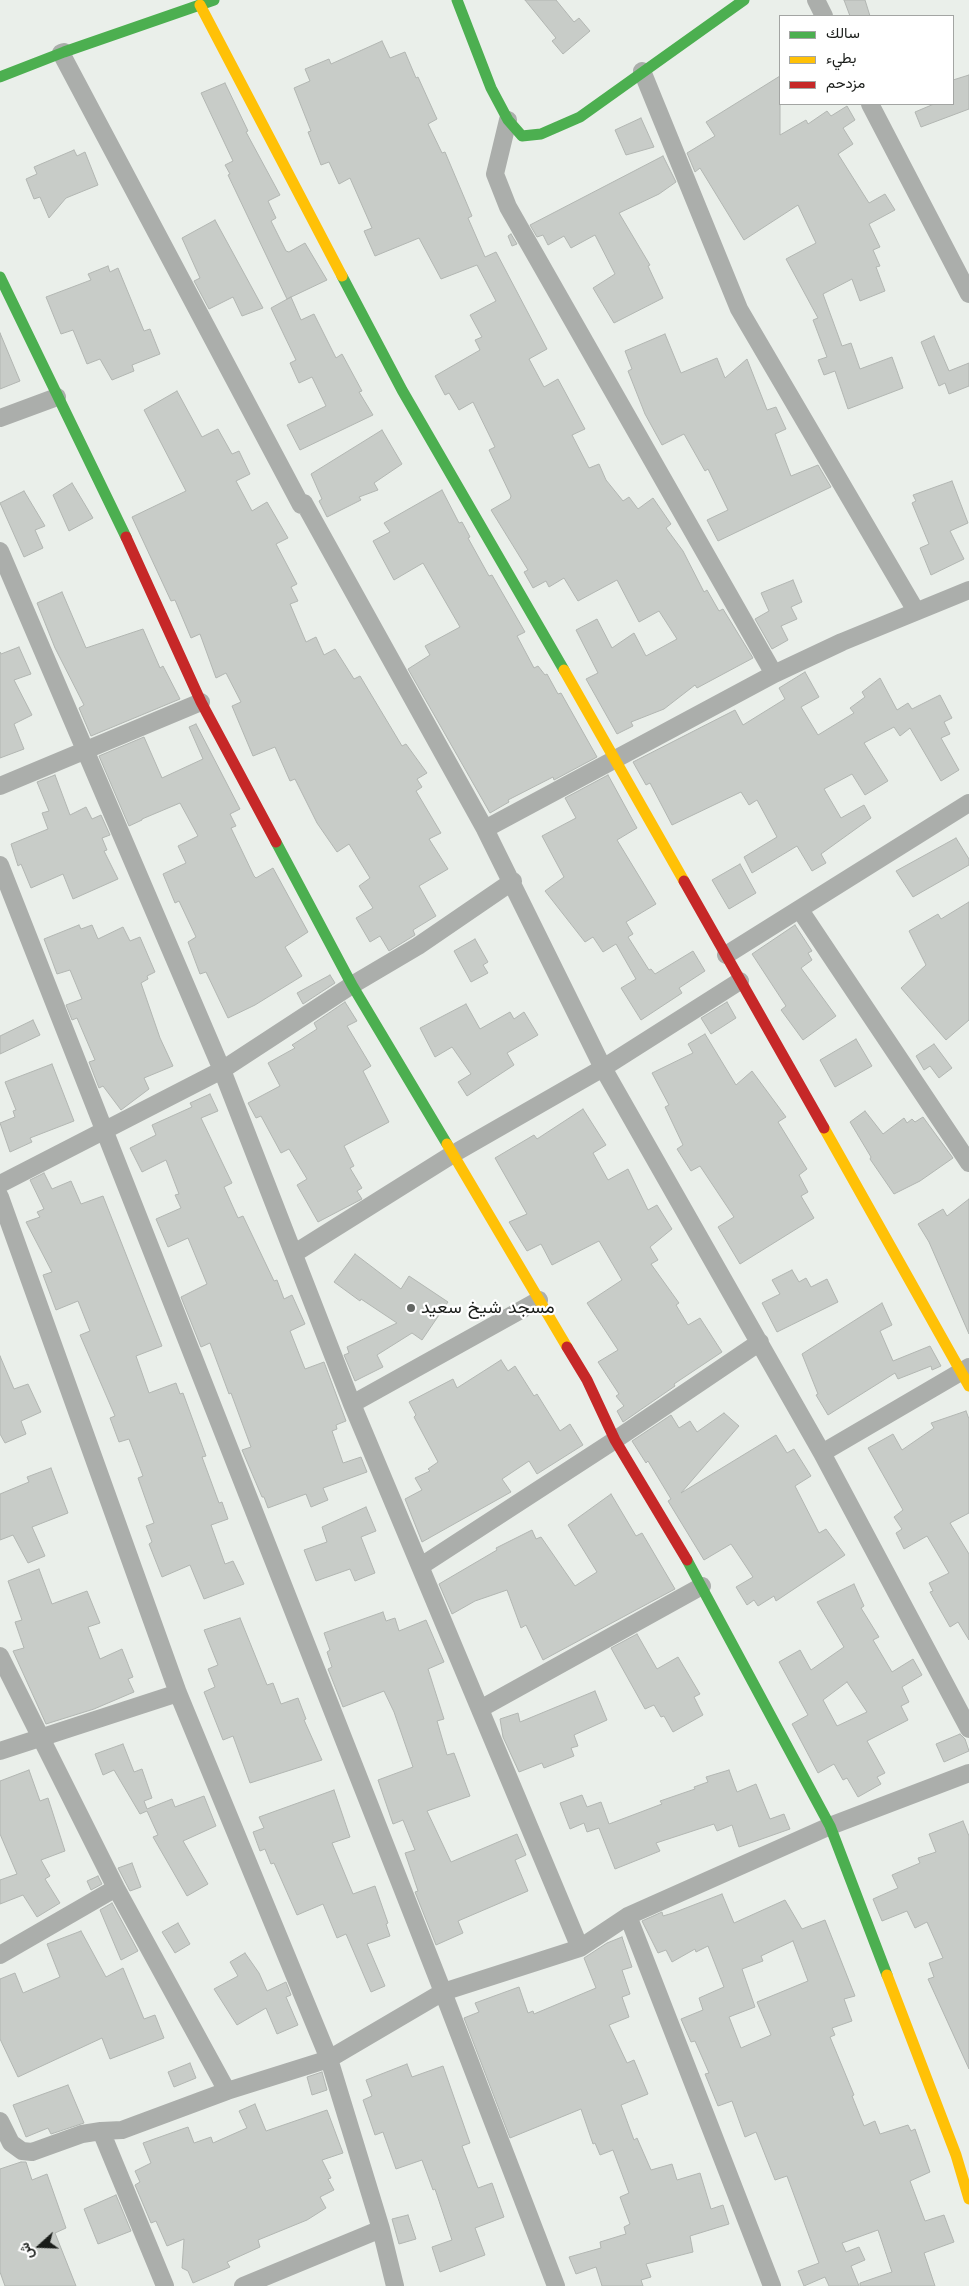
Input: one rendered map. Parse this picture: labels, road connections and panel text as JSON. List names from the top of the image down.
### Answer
{
  "places": ["مسجد شيخ سعيد"],
  "legend": ["سالك", "بطيء", "مزدحم"],
  "north": "left"
}
